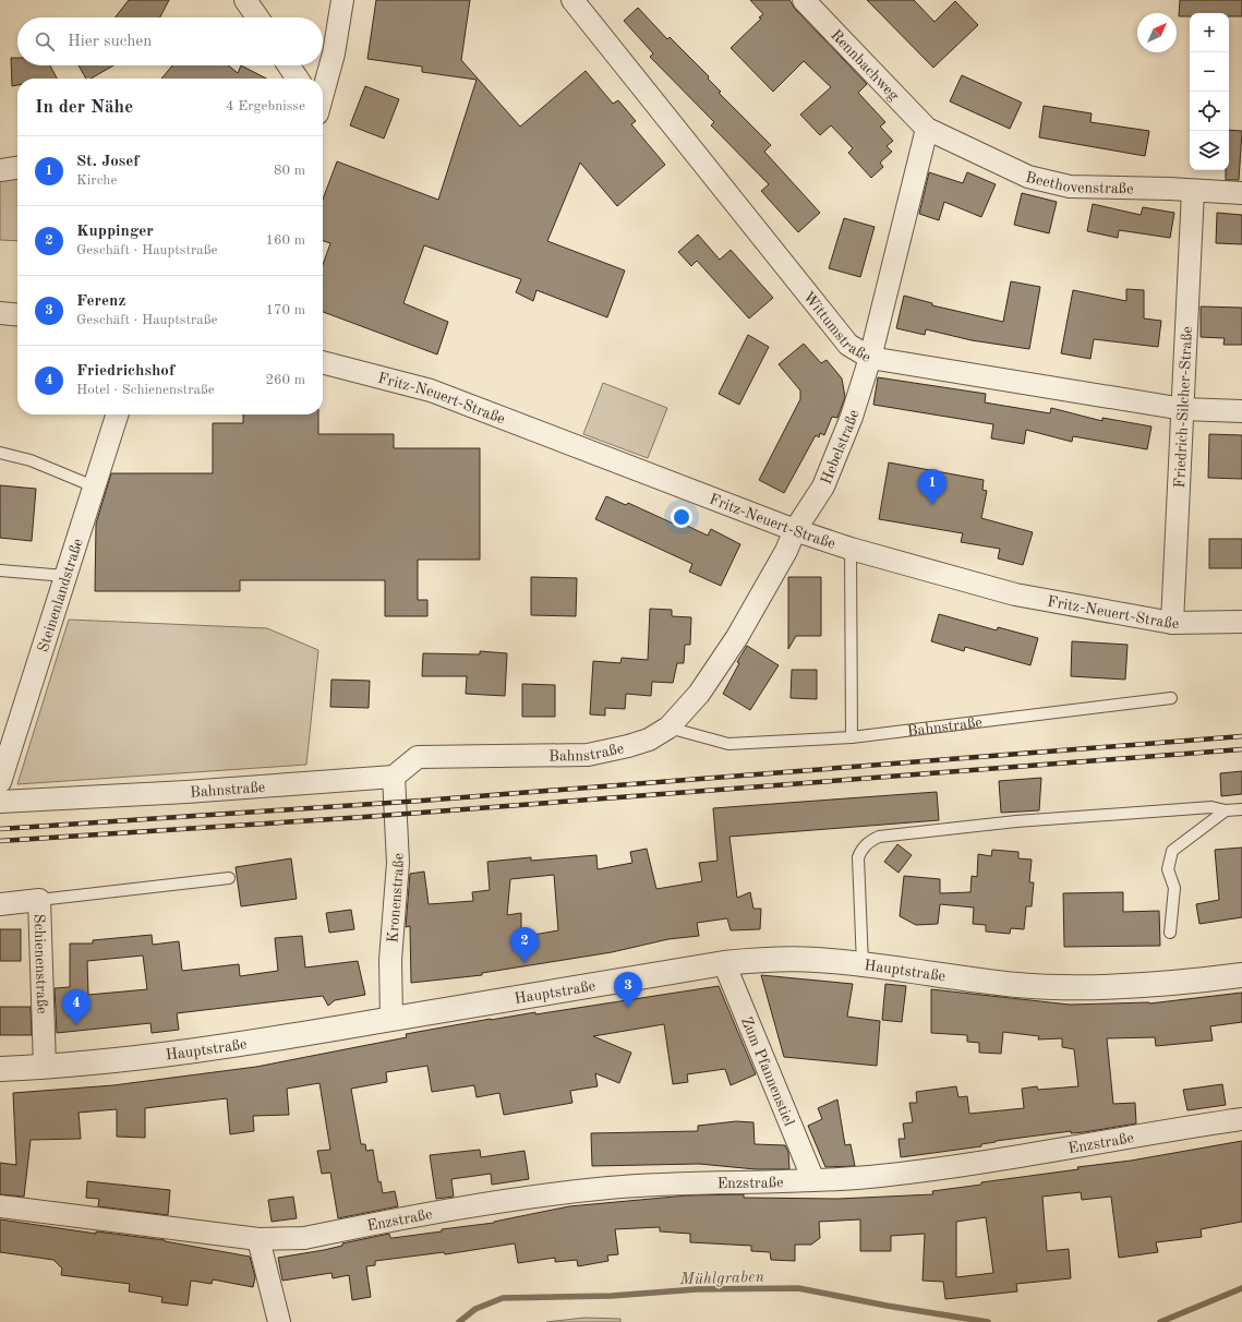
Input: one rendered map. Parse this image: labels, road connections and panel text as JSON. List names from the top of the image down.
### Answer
{
  "streets": {
    "street": [
      "Rennbachweg",
      "Beethovenstraße",
      "Wittumstraße",
      "Fritz-Neuert-Straße",
      "Friedrich-Silcher-Straße",
      "Hebelstraße",
      "Steinenlandstraße",
      "Bahnstraße",
      "Kronenstraße",
      "Schienenstraße",
      "Hauptstraße",
      "Zum Pfannenstiel",
      "Enzstraße"
    ]
  },
  "crossings": [
    ["Rennbachweg", "Beethovenstraße"],
    ["Rennbachweg", "Hebelstraße"],
    ["Beethovenstraße", "Friedrich-Silcher-Straße"],
    ["Beethovenstraße", "Hebelstraße"],
    ["Wittumstraße", "Friedrich-Silcher-Straße"],
    ["Wittumstraße", "Hebelstraße"],
    ["Fritz-Neuert-Straße", "Friedrich-Silcher-Straße"],
    ["Fritz-Neuert-Straße", "Hebelstraße"],
    ["Hebelstraße", "Bahnstraße"],
    ["Bahnstraße", "Kronenstraße"],
    ["Kronenstraße", "Hauptstraße"],
    ["Schienenstraße", "Hauptstraße"],
    ["Hauptstraße", "Zum Pfannenstiel"],
    ["Zum Pfannenstiel", "Enzstraße"]
  ],
  "water": ["Mühlgraben"],
  "north": "top right",
  "page": {
    "map_buttons": ["+", "−"],
    "search": "Hier suchen",
    "heading": ["In der Nähe", "4 Ergebnisse"],
    "list": [
      {
        "mark": "1",
        "name": "St. Josef",
        "note": "Kirche",
        "value": "80 m"
      },
      {
        "mark": "2",
        "name": "Kuppinger",
        "note": "Geschäft · Hauptstraße",
        "value": "160 m"
      },
      {
        "mark": "3",
        "name": "Ferenz",
        "note": "Geschäft · Hauptstraße",
        "value": "170 m"
      },
      {
        "mark": "4",
        "name": "Friedrichshof",
        "note": "Hotel · Schienenstraße",
        "value": "260 m"
      }
    ],
    "pins": [
      "1",
      "2",
      "3",
      "4"
    ]
  }
}
